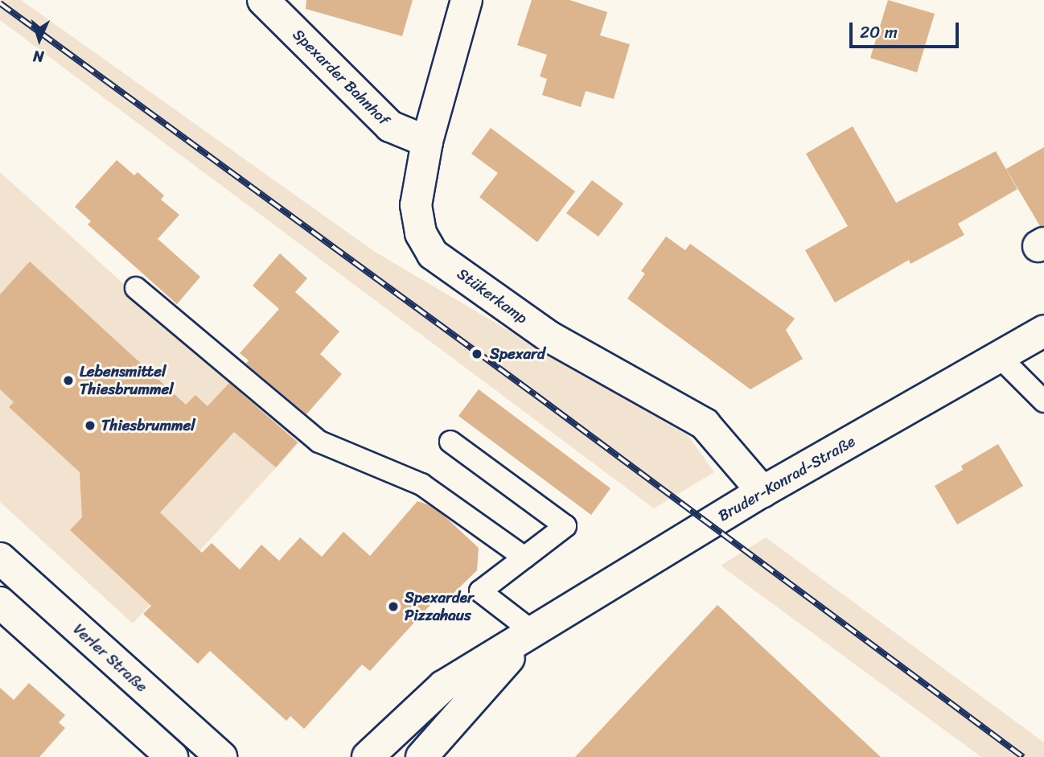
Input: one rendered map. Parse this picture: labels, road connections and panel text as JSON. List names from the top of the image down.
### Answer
{
  "streets": {
    "street": [
      "Spexarder Bahnhof",
      "Stükerkamp",
      "Bruder-Konrad-Straße",
      "Verler Straße"
    ]
  },
  "crossings": [
    ["Spexarder Bahnhof", "Stükerkamp"],
    ["Stükerkamp", "Bruder-Konrad-Straße"]
  ],
  "places": [
    "Spexard",
    "Lebensmittel Thiesbrummel",
    "Thiesbrummel",
    "Spexarder Pizzahaus"
  ],
  "scale_bar": "20 m",
  "north": "bottom"
}
